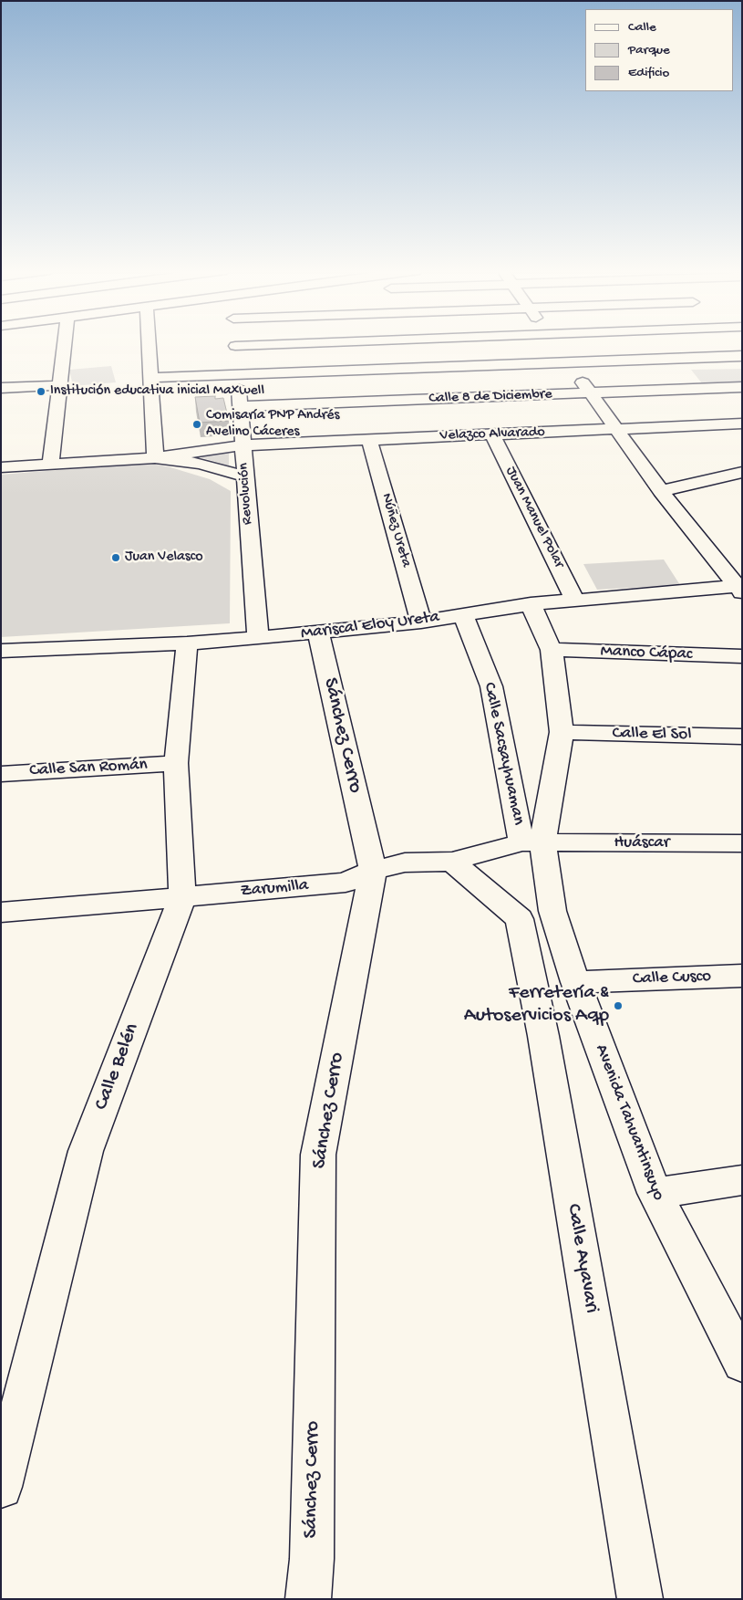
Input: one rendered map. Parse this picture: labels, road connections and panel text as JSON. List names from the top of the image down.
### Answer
{
  "streets": {
    "street": [
      "Calle 8 de Diciembre",
      "Velazco Alvarado",
      "Revolución",
      "Juan Manuel Polar",
      "Núñez Ureta",
      "Mariscal Eloy Ureta",
      "Manco Cápac",
      "Calle El Sol",
      "Sánchez Cerro",
      "Calle Sacsayhuaman",
      "Calle San Román",
      "Huáscar",
      "Zarumilla",
      "Calle Cusco",
      "Calle Belén",
      "Avenida Tahuantinsuyo",
      "Calle Ayavari"
    ]
  },
  "crossings": [
    ["Calle 8 de Diciembre", "Revolución"],
    ["Velazco Alvarado", "Revolución"],
    ["Velazco Alvarado", "Juan Manuel Polar"],
    ["Velazco Alvarado", "Núñez Ureta"],
    ["Revolución", "Mariscal Eloy Ureta"],
    ["Juan Manuel Polar", "Mariscal Eloy Ureta"],
    ["Núñez Ureta", "Mariscal Eloy Ureta"],
    ["Mariscal Eloy Ureta", "Sánchez Cerro"],
    ["Mariscal Eloy Ureta", "Calle Sacsayhuaman"],
    ["Mariscal Eloy Ureta", "Calle Belén"],
    ["Mariscal Eloy Ureta", "Avenida Tahuantinsuyo"],
    ["Manco Cápac", "Avenida Tahuantinsuyo"],
    ["Calle El Sol", "Avenida Tahuantinsuyo"],
    ["Sánchez Cerro", "Zarumilla"],
    ["Calle Sacsayhuaman", "Huáscar"],
    ["Calle Sacsayhuaman", "Zarumilla"],
    ["Calle Sacsayhuaman", "Avenida Tahuantinsuyo"],
    ["Calle San Román", "Calle Belén"],
    ["Huáscar", "Zarumilla"],
    ["Huáscar", "Avenida Tahuantinsuyo"],
    ["Zarumilla", "Calle Belén"],
    ["Zarumilla", "Avenida Tahuantinsuyo"],
    ["Calle Cusco", "Avenida Tahuantinsuyo"],
    ["Avenida Tahuantinsuyo", "Calle Ayavari"]
  ],
  "places": [
    "Institución educativa inicial Maxwell",
    "Comisaría PNP Andrés Avelino Cáceres",
    "Juan Velasco",
    "Ferretería & Autoservicios Aqp"
  ],
  "legend": ["Calle", "Parque", "Edificio"]
}
